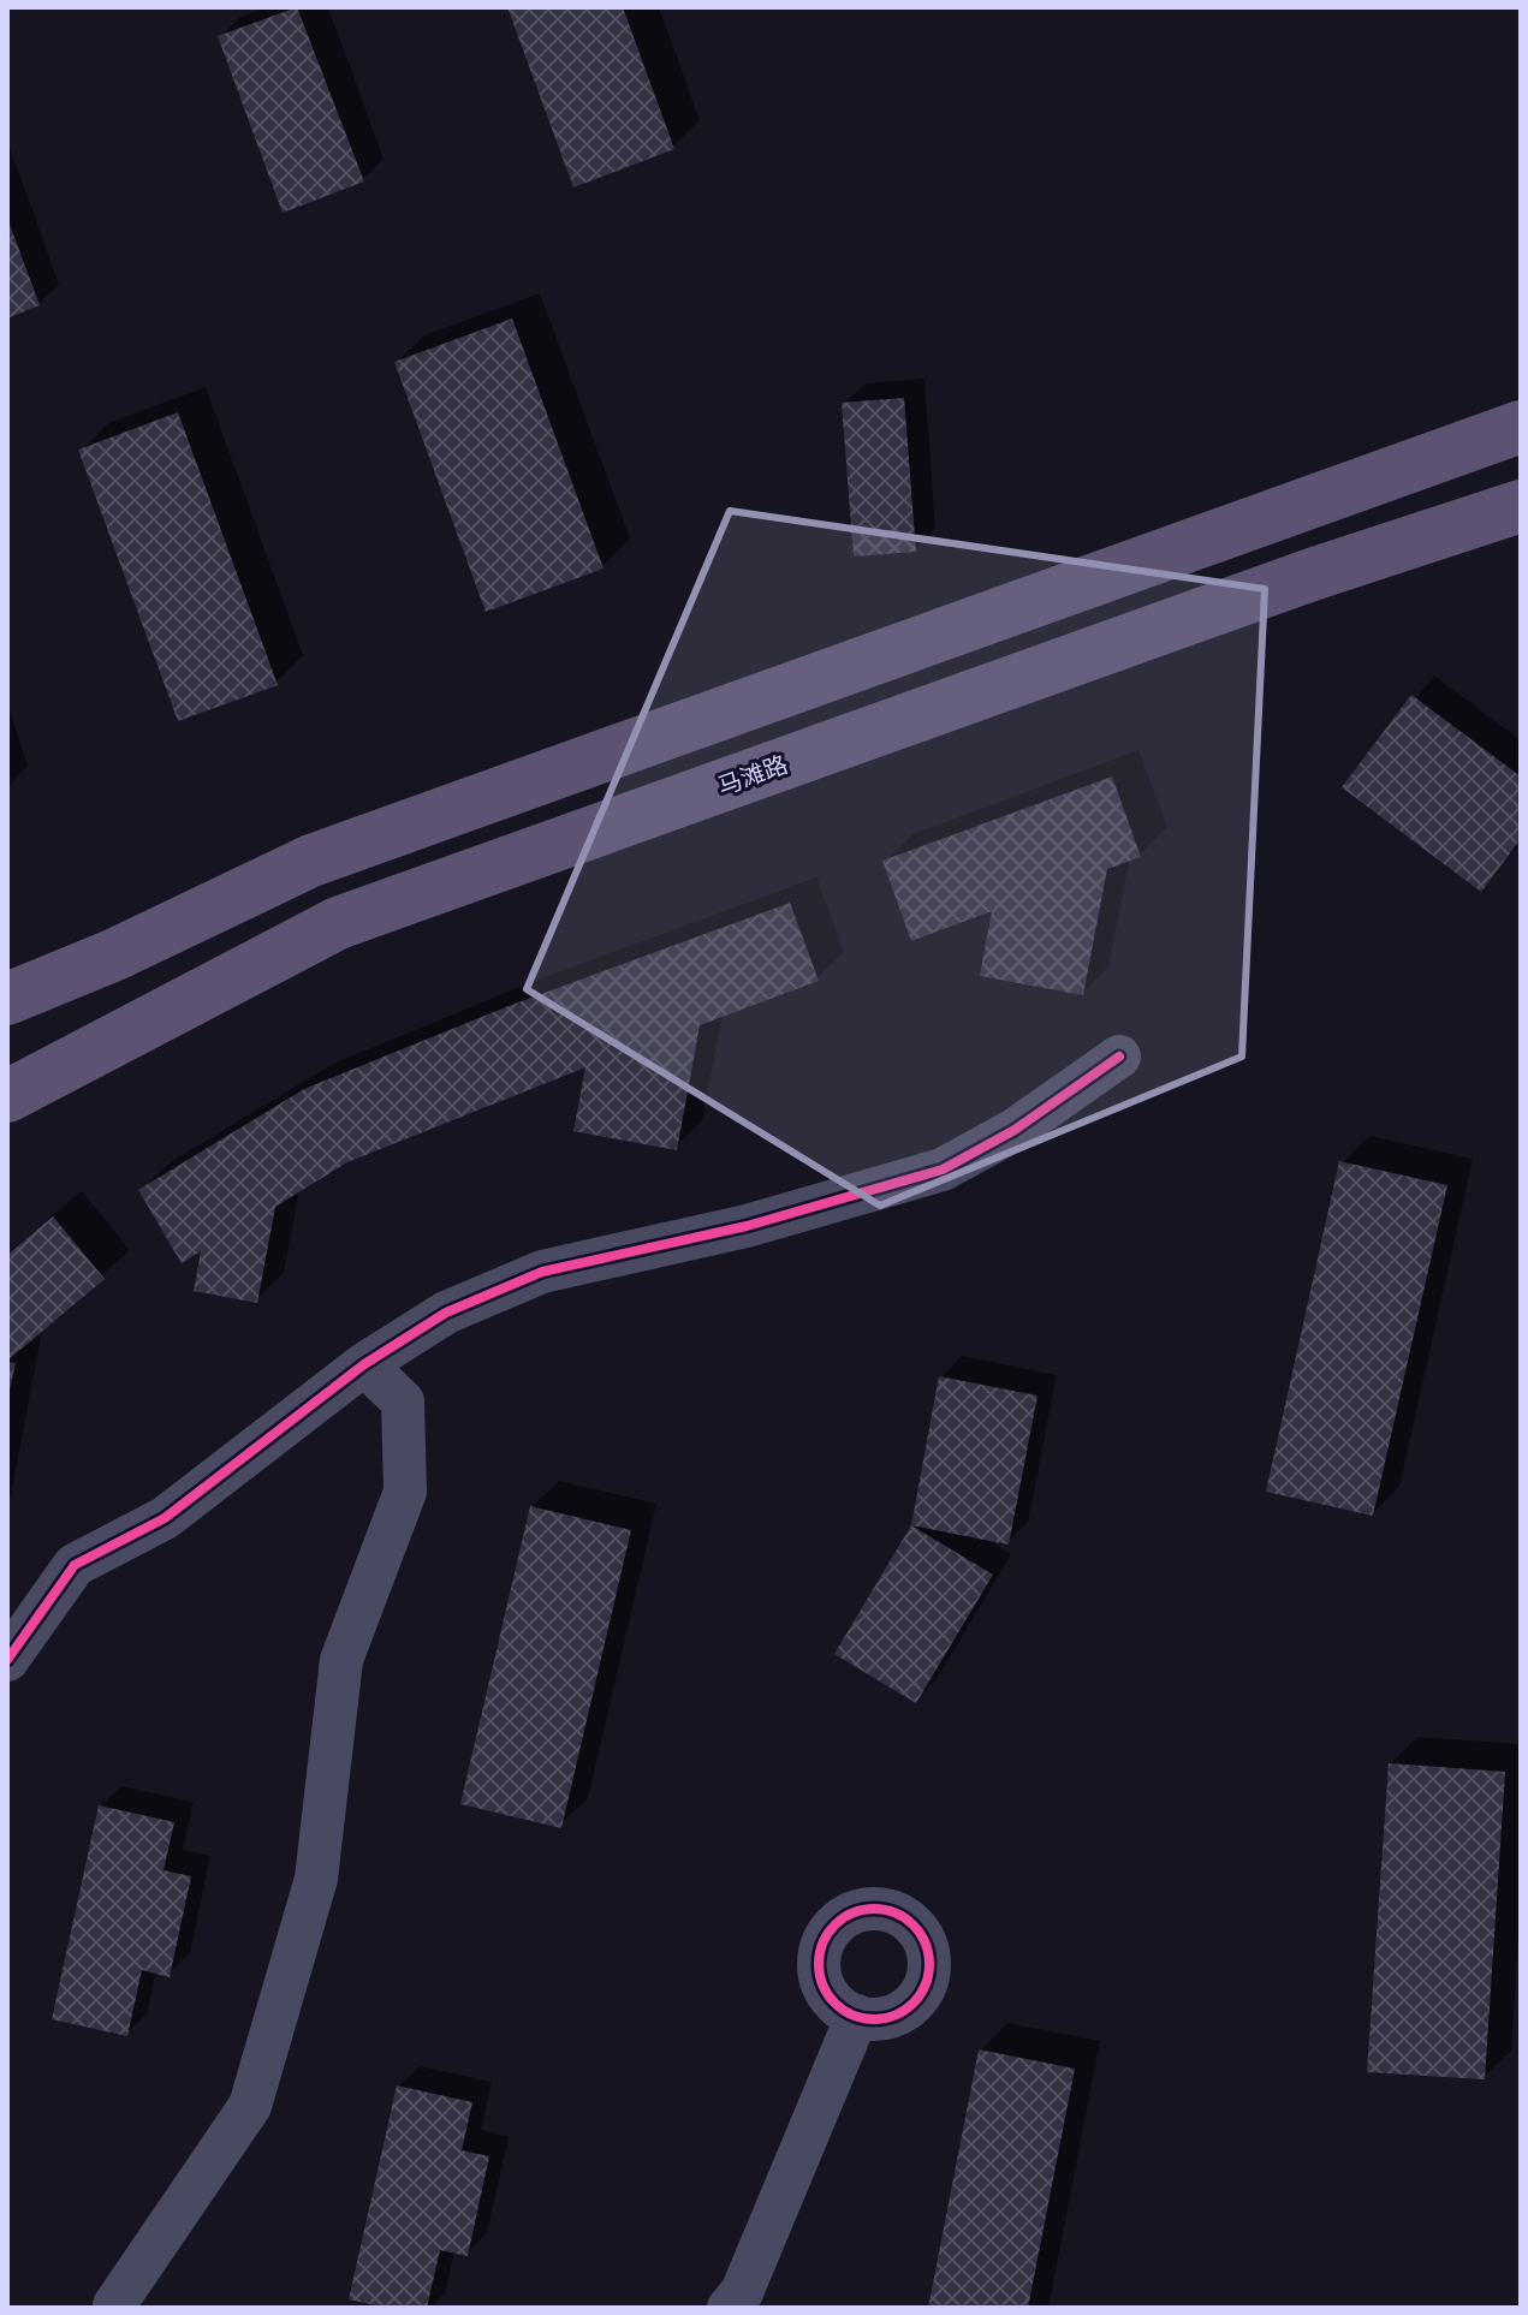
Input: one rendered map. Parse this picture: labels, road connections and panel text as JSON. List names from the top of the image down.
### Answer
{
  "streets": {
    "main road": ["马滩路"]
  }
}
